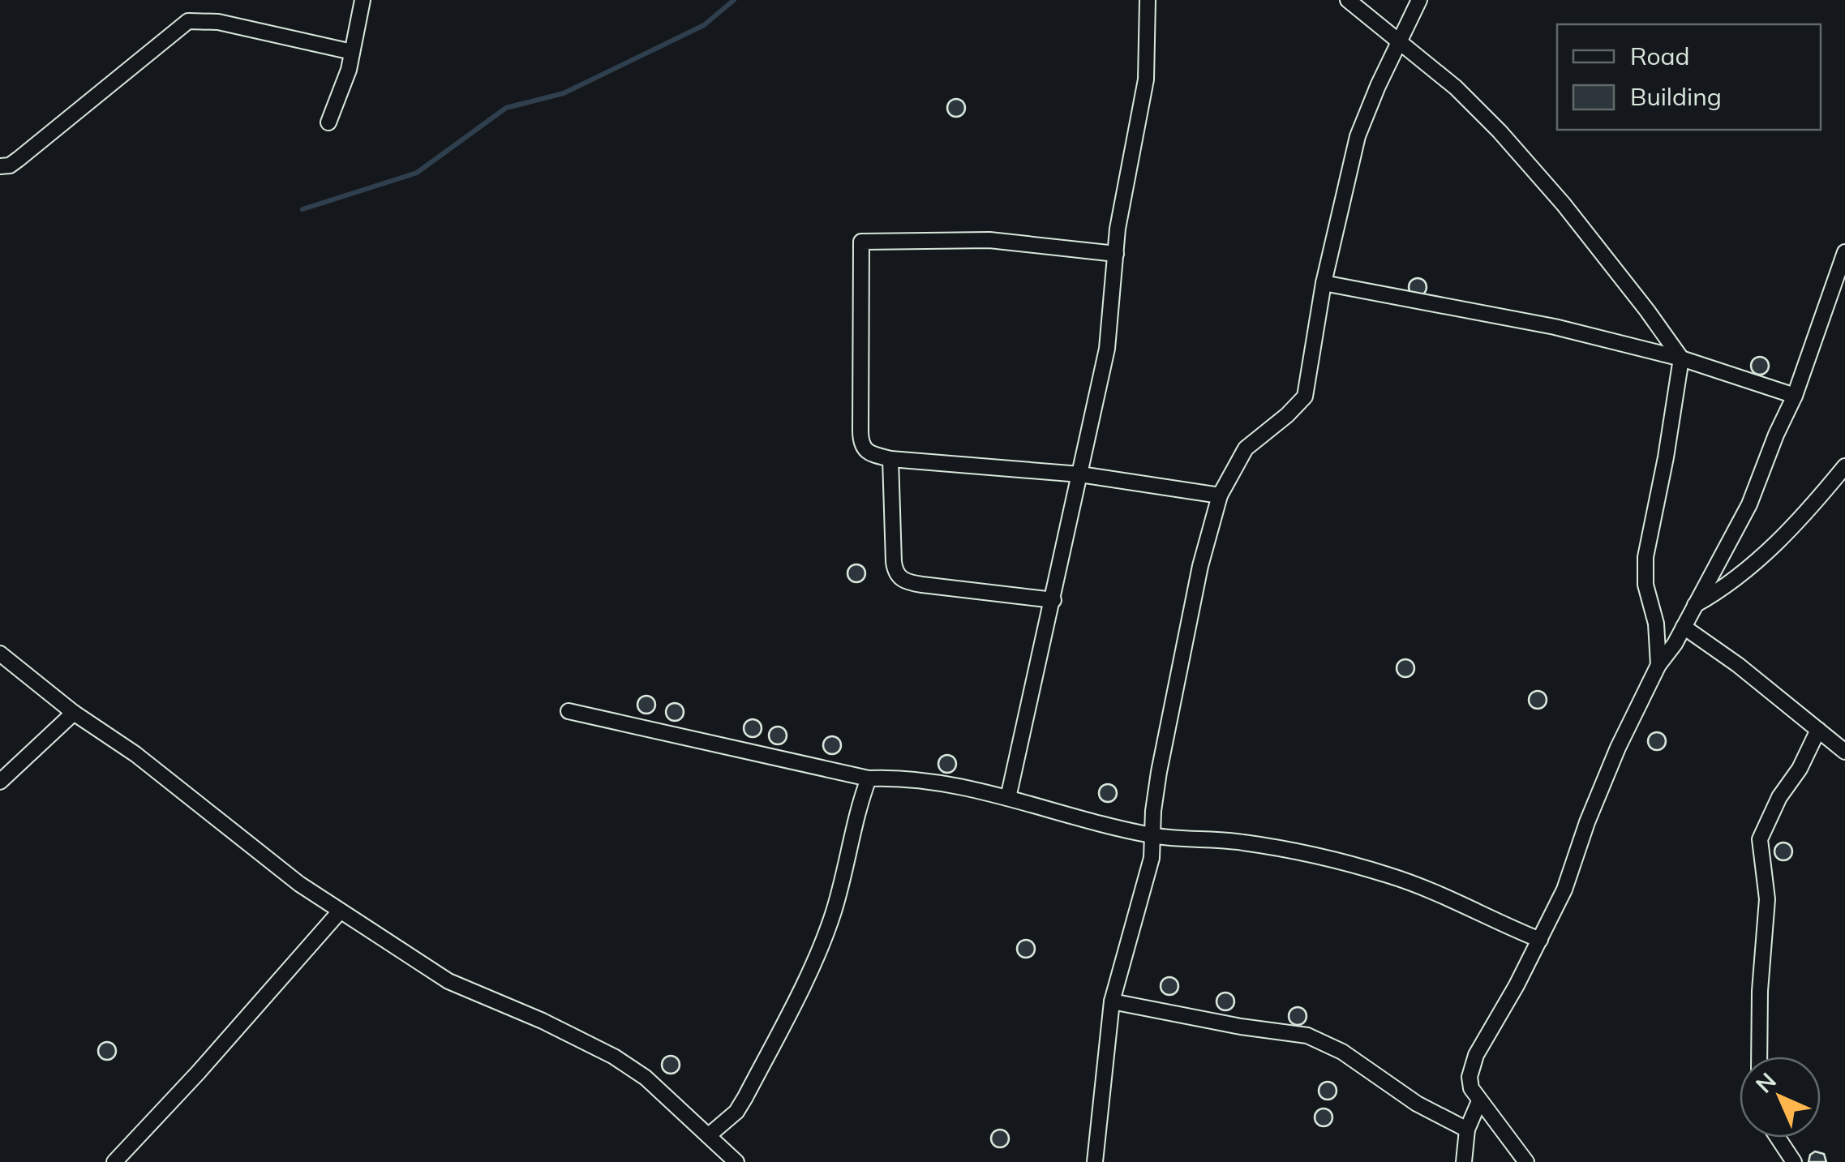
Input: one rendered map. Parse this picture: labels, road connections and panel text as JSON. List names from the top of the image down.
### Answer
{
  "legend": ["Road", "Building"],
  "north": "top left"
}
